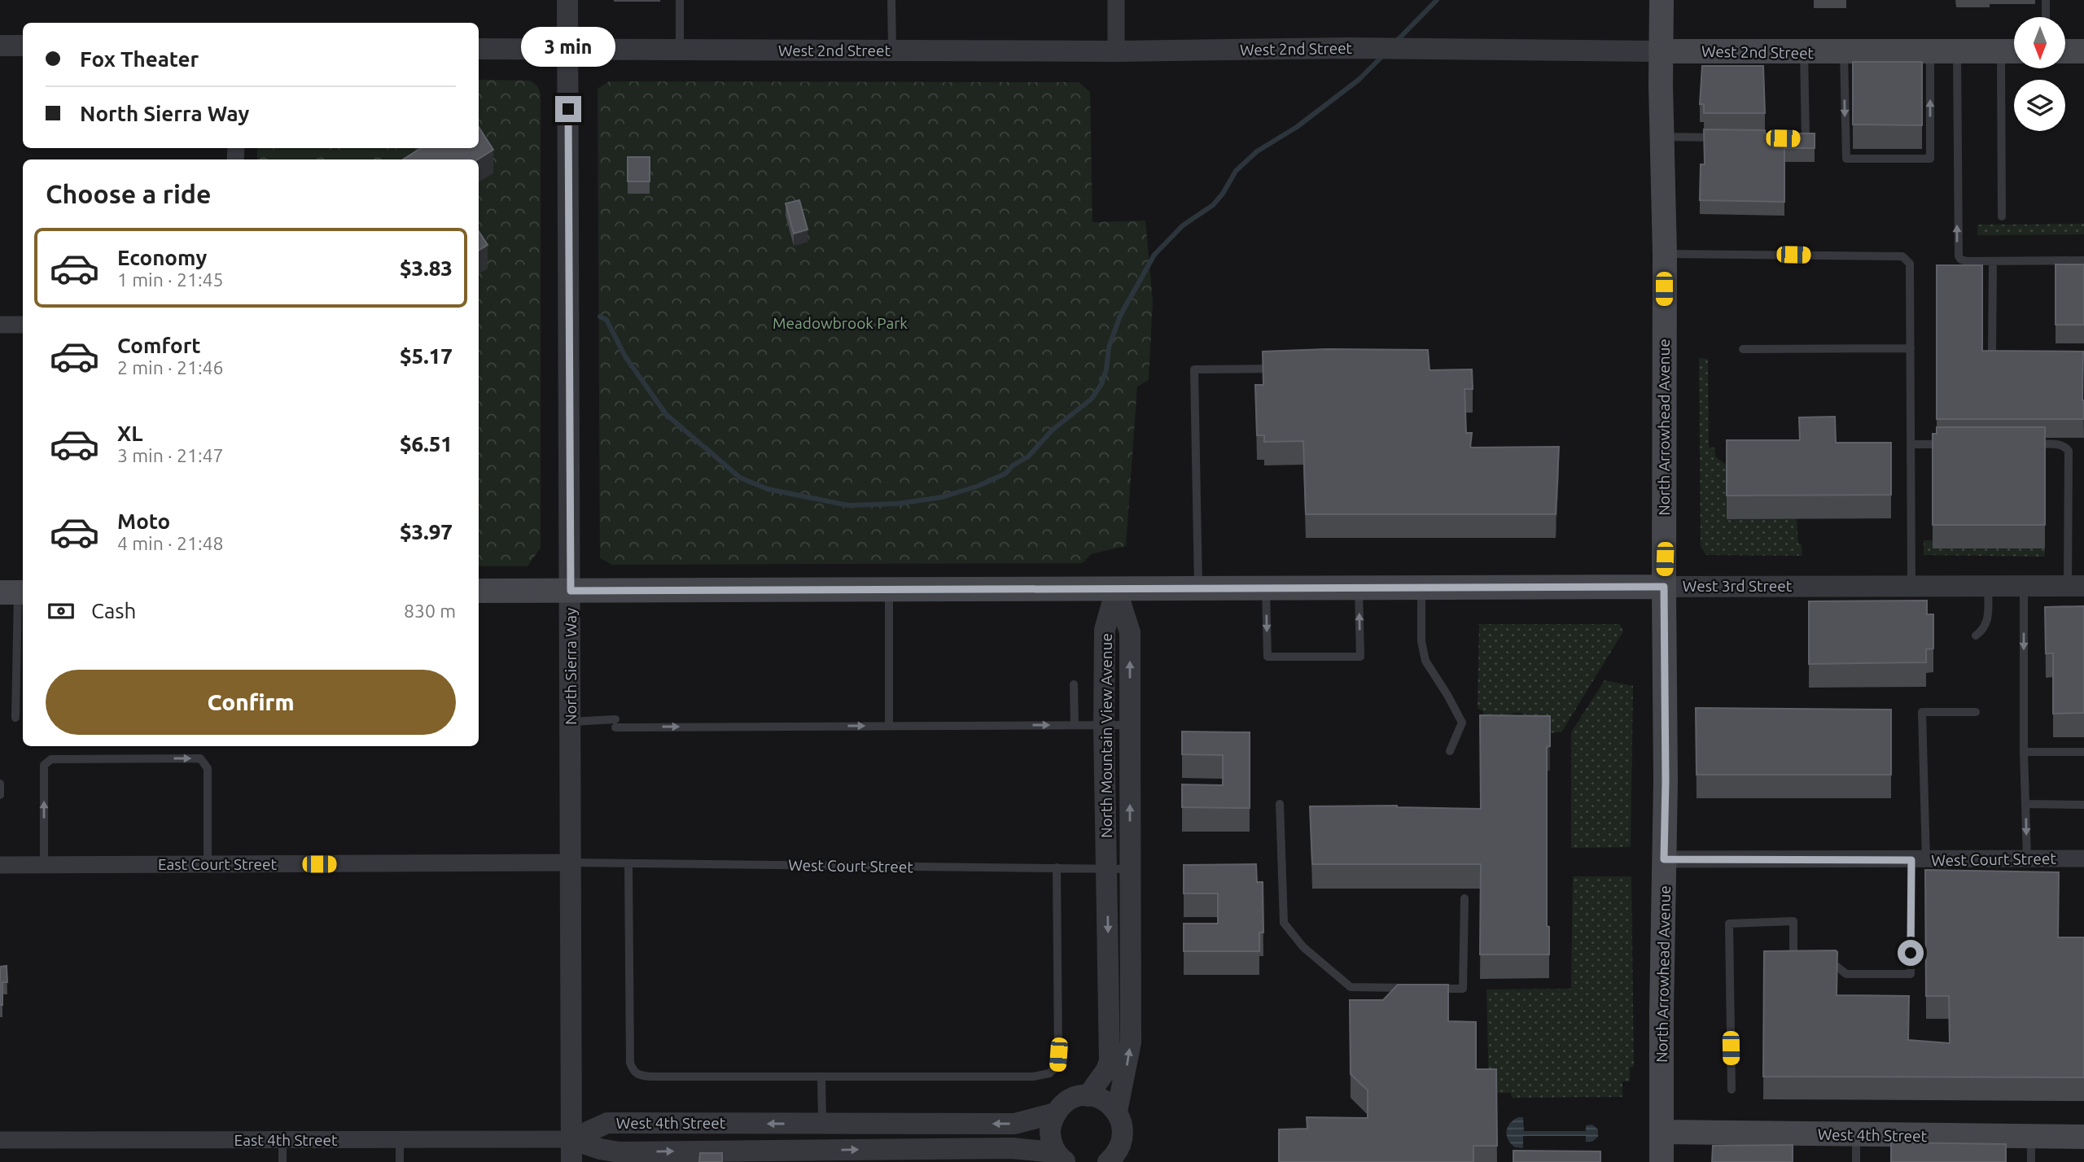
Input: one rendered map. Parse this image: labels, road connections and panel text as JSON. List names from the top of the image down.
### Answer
{
  "streets": {
    "main road": [
      "West 2nd Street",
      "North Arrowhead Avenue",
      "West 3rd Street",
      "West 4th Street"
    ],
    "street": [
      "North Sierra Way",
      "North Mountain View Avenue",
      "West Court Street",
      "East Court Street",
      "East 4th Street"
    ]
  },
  "crossings": [
    ["West 2nd Street", "North Arrowhead Avenue"],
    ["West 2nd Street", "North Sierra Way"],
    ["North Arrowhead Avenue", "West 3rd Street"],
    ["North Arrowhead Avenue", "West Court Street"],
    ["North Arrowhead Avenue", "West 4th Street"],
    ["West 3rd Street", "North Sierra Way"],
    ["West 3rd Street", "North Mountain View Avenue"],
    ["North Sierra Way", "West Court Street"],
    ["North Sierra Way", "East Court Street"],
    ["North Sierra Way", "West 4th Street"],
    ["North Sierra Way", "East 4th Street"],
    ["North Mountain View Avenue", "West Court Street"],
    ["West Court Street", "East Court Street"],
    ["West 4th Street", "East 4th Street"]
  ],
  "parks": ["Meadowbrook Park"],
  "north": "bottom",
  "page": {
    "banner": ["Fox Theater", "North Sierra Way"],
    "bubble": "3 min",
    "heading": "Choose a ride",
    "list": [
      {
        "name": "Economy",
        "note": "1 min · 21:45",
        "value": "$3.83"
      },
      {
        "name": "Comfort",
        "note": "2 min · 21:46",
        "value": "$5.17"
      },
      {
        "name": "XL",
        "note": "3 min · 21:47",
        "value": "$6.51"
      },
      {
        "name": "Moto",
        "note": "4 min · 21:48",
        "value": "$3.97"
      }
    ],
    "pay": ["Cash", "830 m"],
    "buttons": "Confirm"
  }
}
